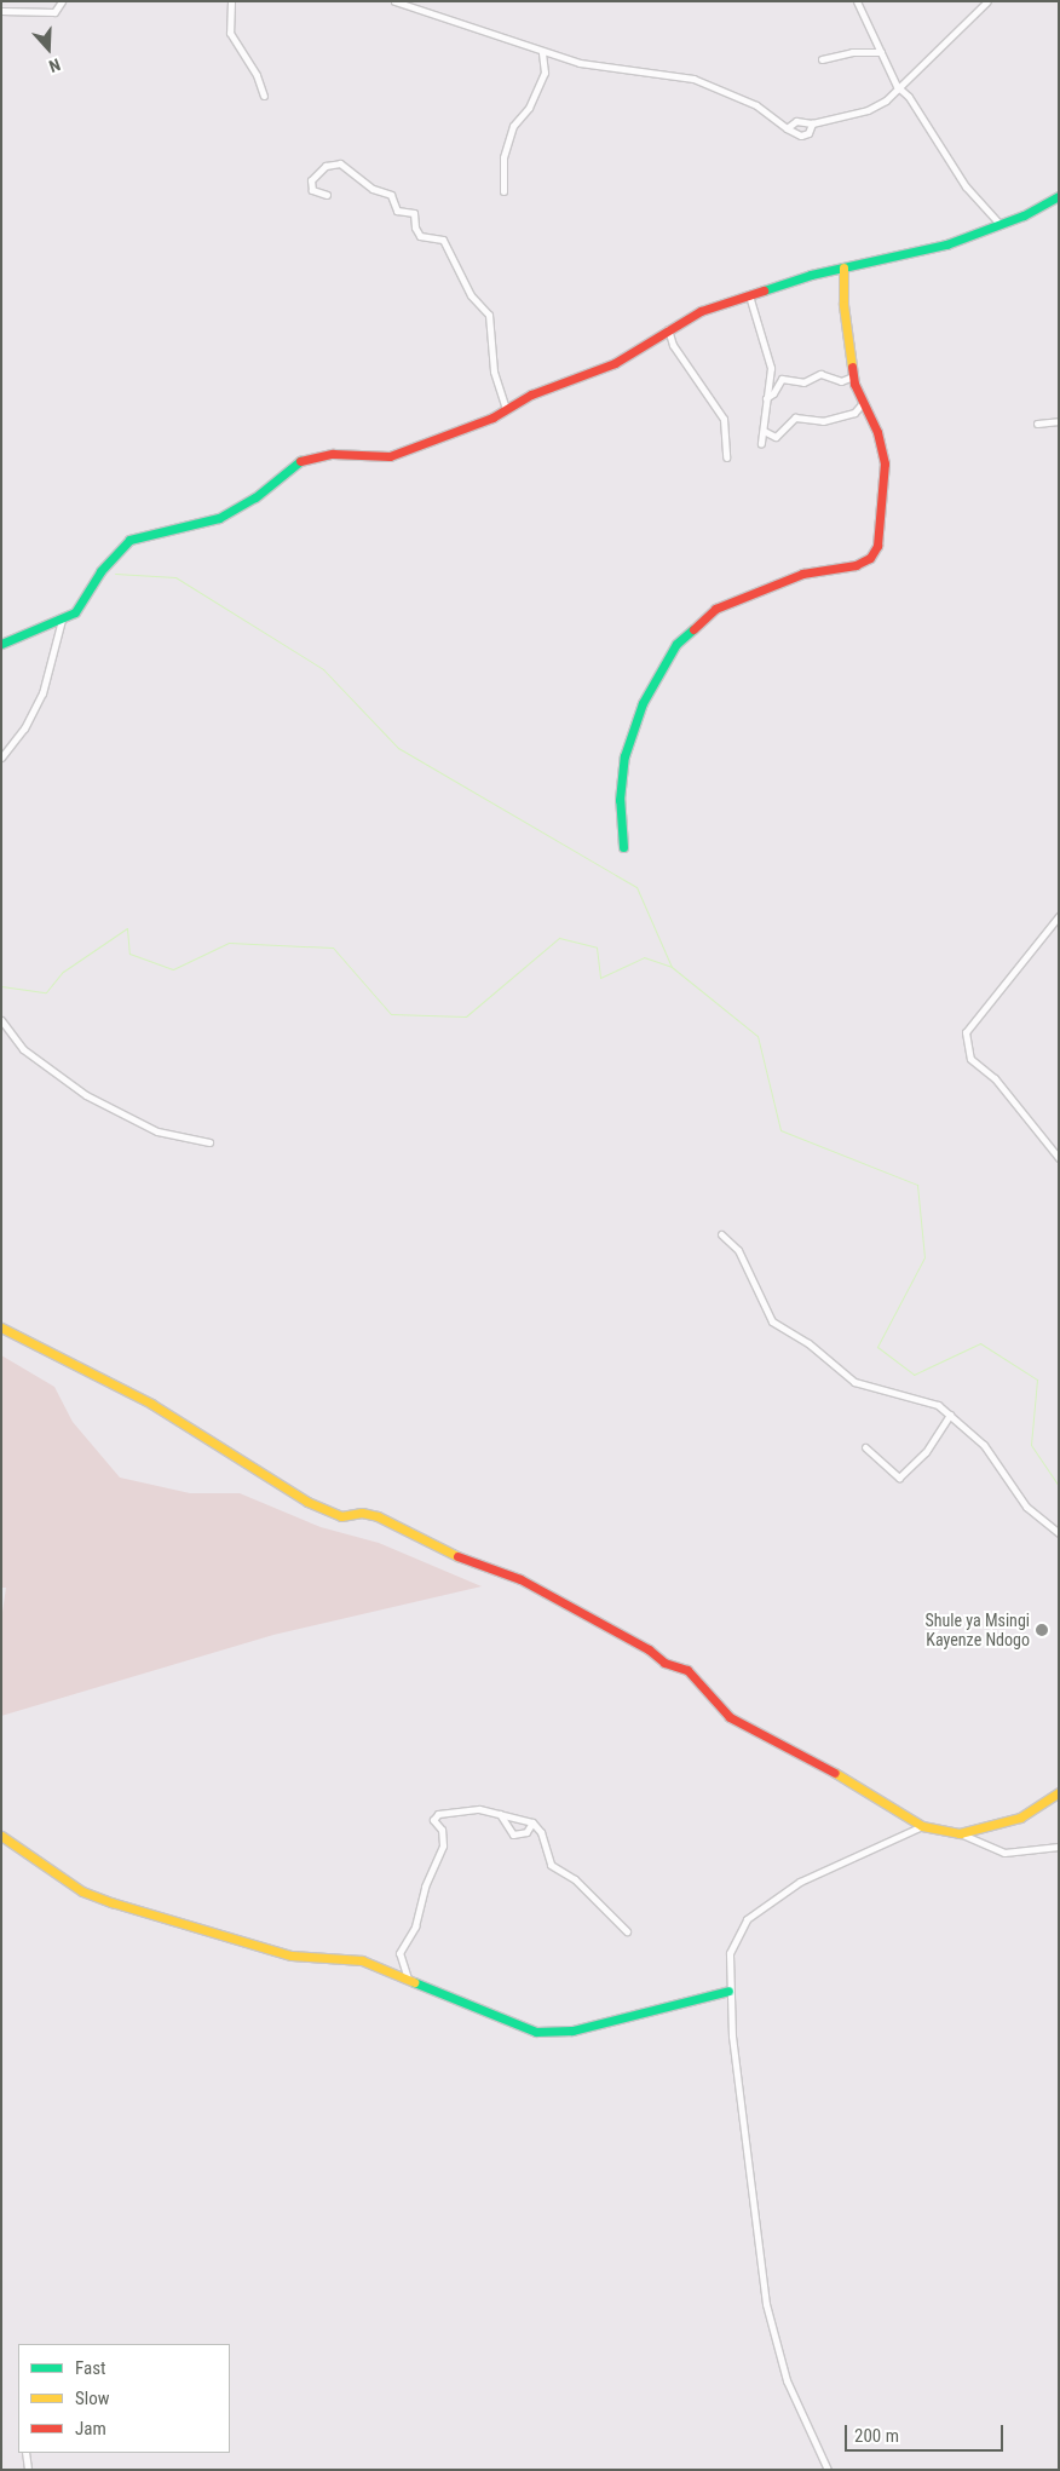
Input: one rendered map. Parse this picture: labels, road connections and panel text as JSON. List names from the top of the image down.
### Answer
{
  "places": ["Shule ya Msingi Kayenze Ndogo"],
  "legend": ["Fast", "Slow", "Jam"],
  "scale_bar": "200 m",
  "north": "bottom"
}
